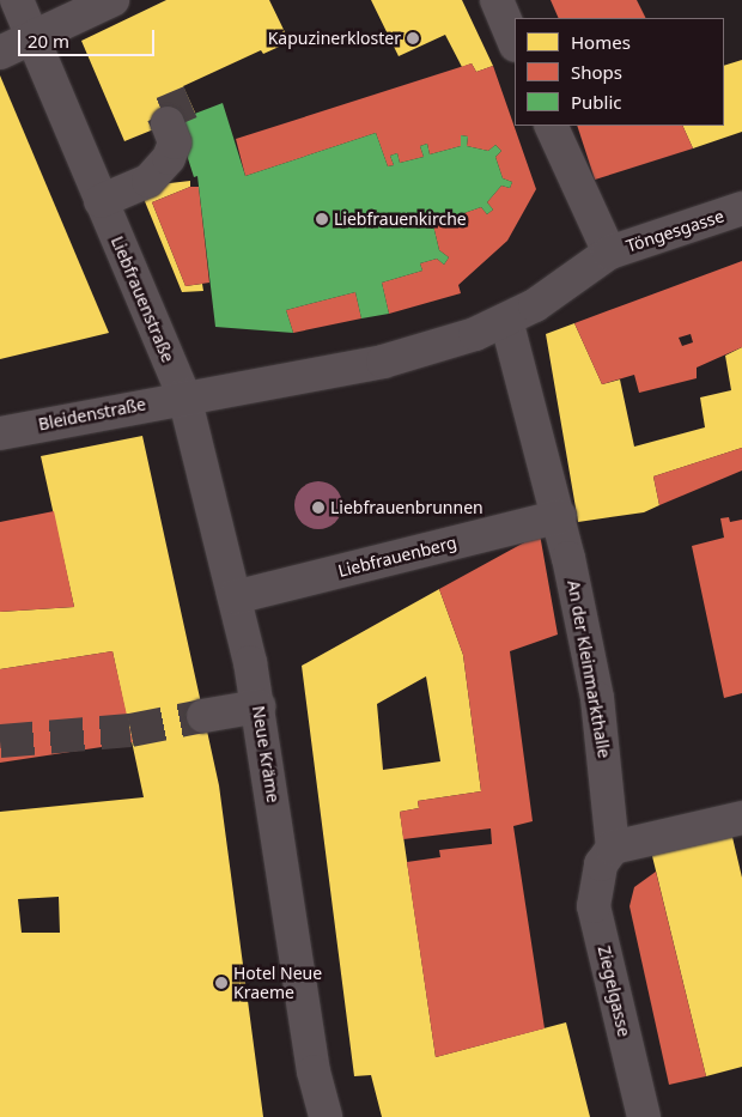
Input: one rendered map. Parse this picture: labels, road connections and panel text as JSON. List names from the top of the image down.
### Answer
{
  "streets": {
    "street": [
      "Töngesgasse",
      "Liebfrauenstraße",
      "Bleidenstraße",
      "Liebfrauenberg",
      "An der Kleinmarkthalle",
      "Neue Kräme",
      "Ziegelgasse"
    ]
  },
  "crossings": [
    ["Liebfrauenstraße", "Bleidenstraße"],
    ["Liebfrauenstraße", "Neue Kräme"],
    ["Bleidenstraße", "Neue Kräme"],
    ["Liebfrauenberg", "An der Kleinmarkthalle"],
    ["Liebfrauenberg", "Neue Kräme"],
    ["An der Kleinmarkthalle", "Ziegelgasse"]
  ],
  "places": [
    "Kapuzinerkloster",
    "Liebfrauenkirche",
    "Liebfrauenbrunnen",
    "Hotel Neue Kraeme"
  ],
  "legend": ["Homes", "Shops", "Public"],
  "scale_bar": "20 m"
}
